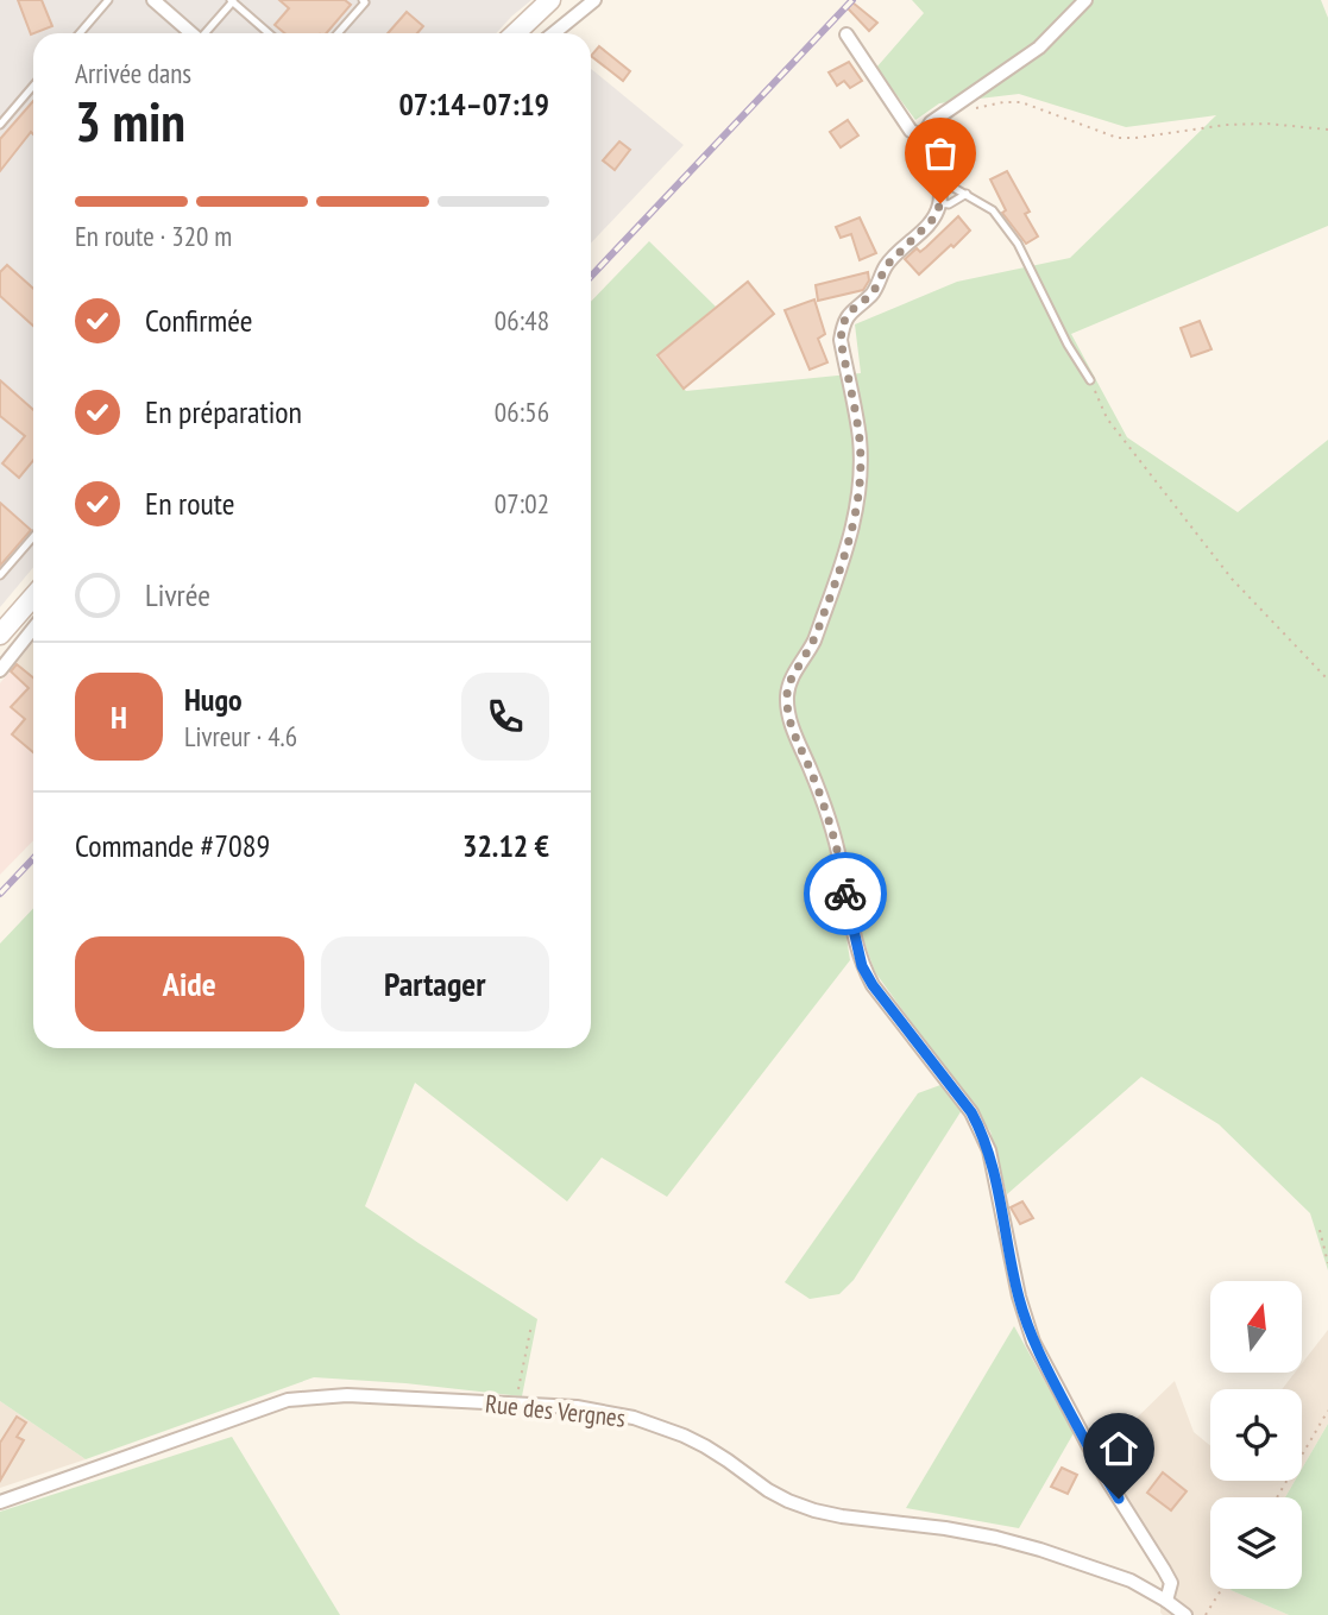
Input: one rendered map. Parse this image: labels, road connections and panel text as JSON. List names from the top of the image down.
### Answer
{
  "streets": {
    "street": ["Rue des Vergnes"]
  },
  "north": "top",
  "page": {
    "heading": ["3 min", "Arrivée dans", "07:14–07:19"],
    "panel": [
      "Hugo",
      "Livreur · 4.6",
      "Commande #7089",
      "32.12 €"
    ],
    "bar": "En route · 320 m",
    "list": [
      ["Confirmée", "06:48"],
      ["En préparation", "06:56"],
      ["En route", "07:02"],
      "Livrée"
    ],
    "round": "H",
    "buttons": ["Aide", "Partager"]
  }
}
